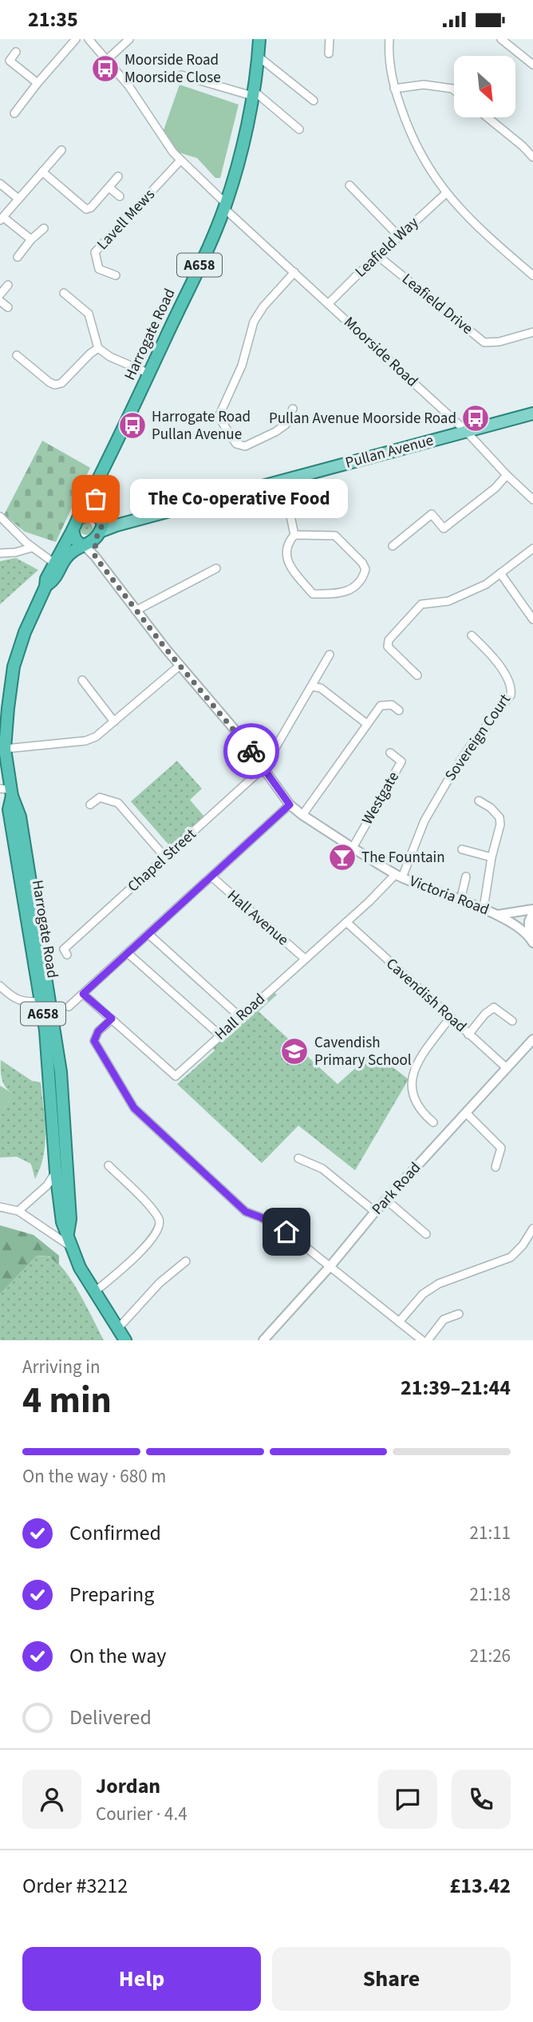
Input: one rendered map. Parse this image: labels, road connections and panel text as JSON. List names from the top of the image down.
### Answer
{
  "streets": {
    "highway": ["A658", "Harrogate Road"],
    "main road": ["Pullan Avenue"],
    "street": [
      "Lavell Mews",
      "Leafield Way",
      "Leafield Drive",
      "Moorside Road",
      "Sovereign Court",
      "Westgate",
      "Chapel Street",
      "Victoria Road",
      "Hall Avenue",
      "Cavendish Road",
      "Hall Road",
      "Park Road"
    ]
  },
  "crossings": [
    ["Lavell Mews", "Moorside Road"],
    ["Leafield Way", "Leafield Drive"],
    ["Leafield Way", "Moorside Road"],
    ["A658", "Harrogate Road"],
    ["A658", "Pullan Avenue"],
    ["Harrogate Road", "Moorside Road"],
    ["Harrogate Road", "Pullan Avenue"],
    ["Harrogate Road", "Victoria Road"],
    ["Moorside Road", "Pullan Avenue"],
    ["Sovereign Court", "Victoria Road"],
    ["Sovereign Court", "Hall Road"],
    ["Westgate", "Victoria Road"],
    ["Chapel Street", "Victoria Road"],
    ["Victoria Road", "Hall Road"],
    ["Hall Avenue", "Hall Road"],
    ["Cavendish Road", "Hall Road"],
    ["Cavendish Road", "Park Road"]
  ],
  "places": {
    "bus stop": ["Moorside Road Moorside Close", "Pullan Avenue Moorside Road", "Harrogate Road Pullan Avenue"],
    "other": ["The Co-operative Food"],
    "bar": ["The Fountain"],
    "school or university": ["Cavendish Primary School"]
  },
  "north": "bottom right",
  "page": {
    "status": "21:35",
    "bubble": "The Co-operative Food",
    "heading": ["4 min", "Arriving in", "21:39–21:44"],
    "panel": [
      "Jordan",
      "Courier · 4.4",
      "Order #3212",
      "£13.42"
    ],
    "bar": "On the way · 680 m",
    "list": [
      ["Confirmed", "21:11"],
      ["Preparing", "21:18"],
      ["On the way", "21:26"],
      "Delivered"
    ],
    "buttons": ["Help", "Share"]
  }
}
